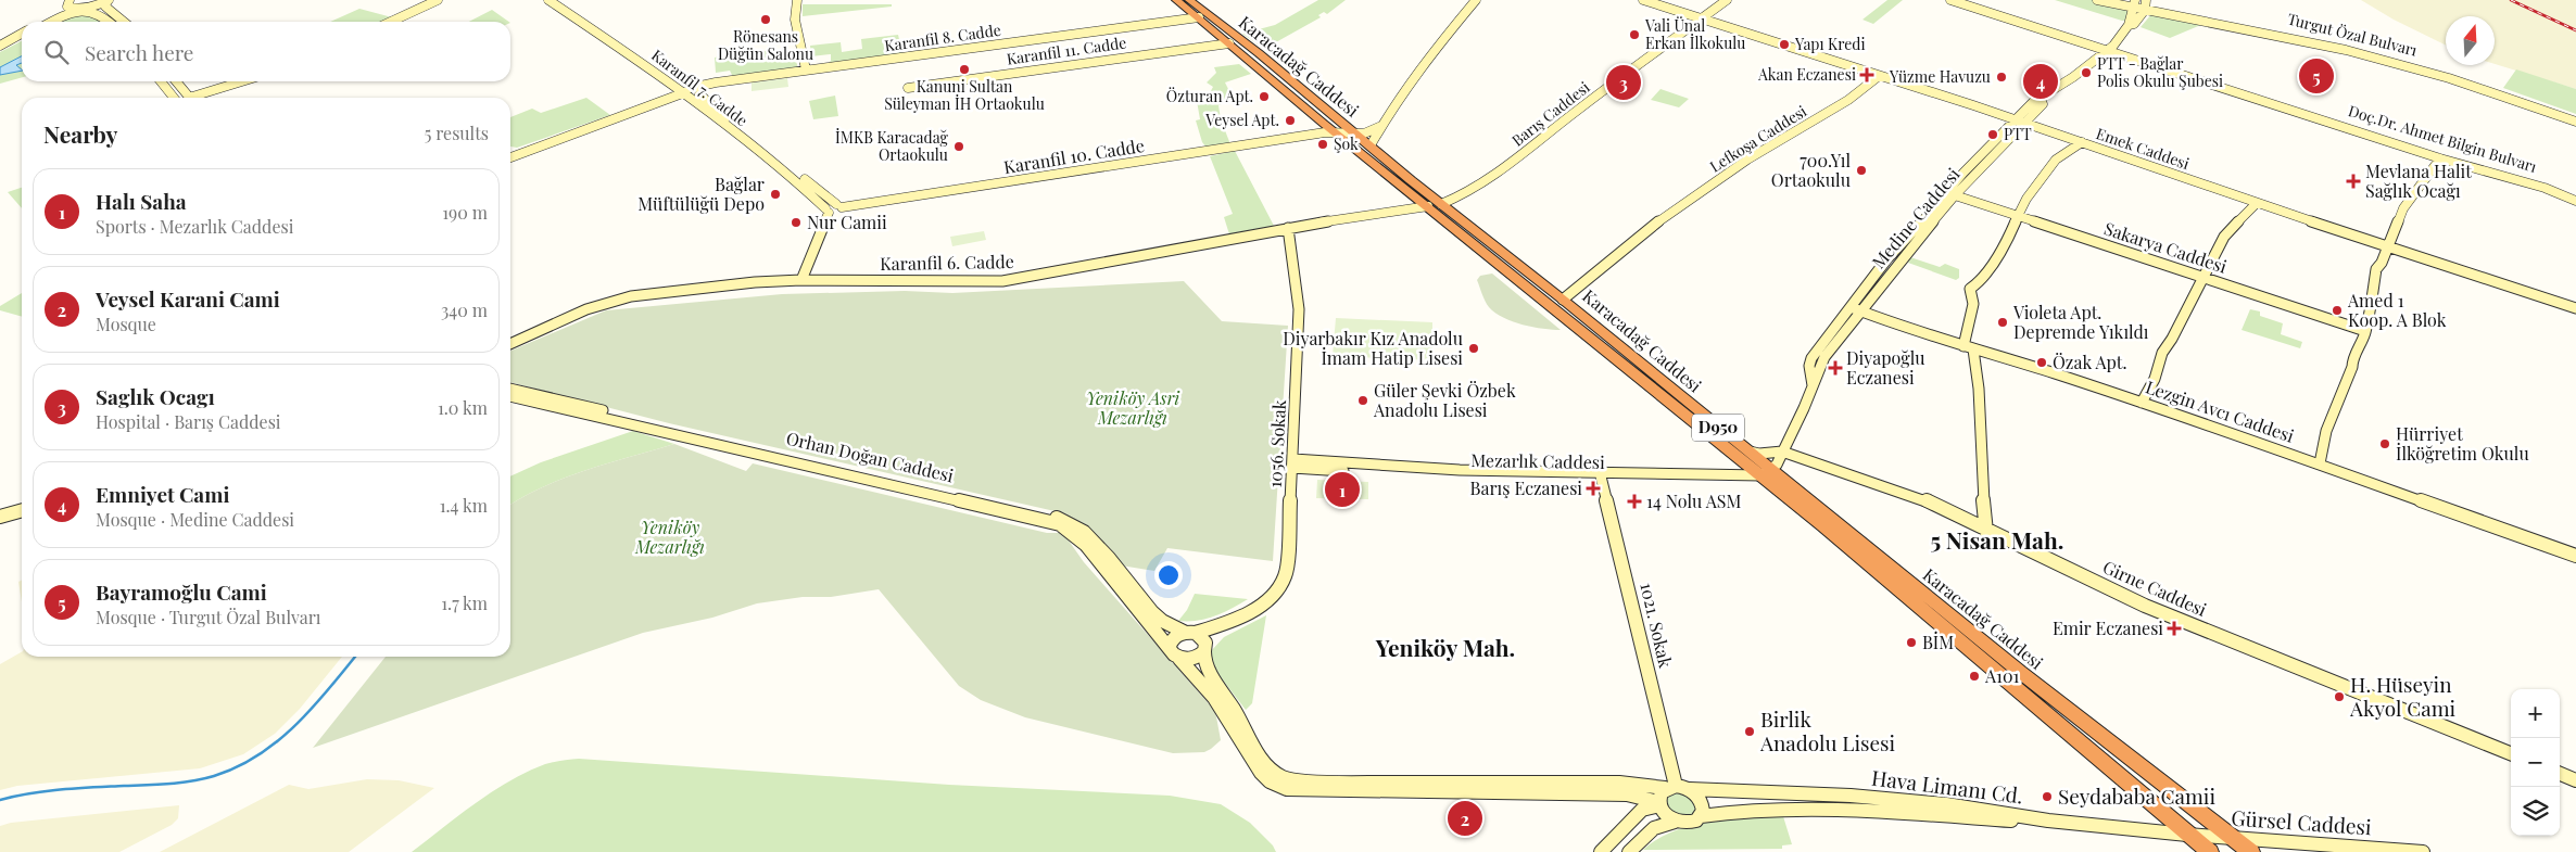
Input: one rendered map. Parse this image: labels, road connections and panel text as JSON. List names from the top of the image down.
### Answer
{
  "streets": {
    "highway": ["Karacadağ Caddesi", "D950"],
    "street": [
      "Turgut Özal Bulvarı",
      "Karanfil 8. Cadde",
      "Karanfil 11. Cadde",
      "Karanfil 7. Cadde",
      "Barış Caddesi",
      "Lefkoşa Caddesi",
      "Doç.Dr. Ahmet Bilgin Bulvarı",
      "Emek Caddesi",
      "Karanfil 10. Cadde",
      "Medine Caddesi",
      "Sakarya Caddesi",
      "Karanfil 6. Cadde",
      "Lezgin Avcı Caddesi",
      "1056. Sokak",
      "Orhan Doğan Caddesi",
      "Mezarlık Caddesi",
      "Girne Caddesi",
      "1021. Sokak",
      "Hava Limanı Cd.",
      "Gürsel Caddesi"
    ]
  },
  "crossings": [
    ["Turgut Özal Bulvarı", "Medine Caddesi"],
    ["Karanfil 8. Cadde", "Karacadağ Caddesi"],
    ["Karanfil 8. Cadde", "Karanfil 7. Cadde"],
    ["Karanfil 11. Cadde", "Karacadağ Caddesi"],
    ["Karacadağ Caddesi", "Barış Caddesi"],
    ["Karacadağ Caddesi", "Lefkoşa Caddesi"],
    ["Karacadağ Caddesi", "Karanfil 10. Cadde"],
    ["Karacadağ Caddesi", "Medine Caddesi"],
    ["Karacadağ Caddesi", "Karanfil 6. Cadde"],
    ["Karacadağ Caddesi", "Mezarlık Caddesi"],
    ["Karacadağ Caddesi", "Gürsel Caddesi"],
    ["Karanfil 7. Cadde", "Karanfil 10. Cadde"],
    ["Barış Caddesi", "Emek Caddesi"],
    ["Barış Caddesi", "Karanfil 6. Cadde"],
    ["Lefkoşa Caddesi", "Emek Caddesi"],
    ["Doç.Dr. Ahmet Bilgin Bulvarı", "Medine Caddesi"],
    ["Emek Caddesi", "Medine Caddesi"],
    ["Medine Caddesi", "Sakarya Caddesi"],
    ["Medine Caddesi", "Lezgin Avcı Caddesi"],
    ["Medine Caddesi", "Mezarlık Caddesi"],
    ["Medine Caddesi", "Girne Caddesi"],
    ["Karanfil 6. Cadde", "1056. Sokak"],
    ["1056. Sokak", "Orhan Doğan Caddesi"],
    ["1056. Sokak", "Mezarlık Caddesi"],
    ["1056. Sokak", "Hava Limanı Cd."],
    ["Orhan Doğan Caddesi", "Hava Limanı Cd."],
    ["Mezarlık Caddesi", "1021. Sokak"],
    ["1021. Sokak", "Hava Limanı Cd."],
    ["Hava Limanı Cd.", "Gürsel Caddesi"]
  ],
  "districts": ["5 Nisan Mah.", "Yeniköy Mah."],
  "parks": ["Yeniköy Asri Mezarlığı", "Yeniköy Mezarlığı"],
  "places": {
    "other": [
      "Rönesans Düğün Salonu",
      "Vali Ünal Erkan İlkokulu",
      "Yapı Kredi",
      "Kanuni Sultan Süleyman İH Ortaokulu",
      "PTT - Bağlar Polis Okulu Şubesi",
      "Yüzme Havuzu",
      "Özturan Apt.",
      "Veysel Apt.",
      "PTT",
      "Şok",
      "İMKB Karacadağ Ortaokulu",
      "700.Yıl Ortaokulu",
      "Bağlar Müftülüğü Depo",
      "Nur Camii",
      "Amed 1 Koop. A Blok",
      "Violeta Apt. Depremde Yıkıldı",
      "Diyarbakır Kız Anadolu İmam Hatip Lisesi",
      "Özak Apt.",
      "Güler Şevki Özbek Anadolu Lisesi",
      "Hürriyet İlköğretim Okulu",
      "BİM",
      "A101",
      "H. Hüseyin Akyol Cami",
      "Birlik Anadolu Lisesi",
      "Seydababa Camii"
    ],
    "health": [
      "Akan Eczanesi",
      "Mevlana Halit Sağlık Ocağı",
      "Diyapoğlu Eczanesi",
      "Barış Eczanesi",
      "14 Nolu ASM",
      "Emir Eczanesi"
    ]
  },
  "north": "top",
  "page": {
    "search": "Search here",
    "pins": [
      "5",
      "4",
      "3",
      "1",
      "2"
    ],
    "heading": ["Nearby", "5 results"],
    "list": [
      {
        "mark": "1",
        "name": "Halı Saha",
        "note": "Sports · Mezarlık Caddesi",
        "value": "190 m"
      },
      {
        "mark": "2",
        "name": "Veysel Karani Cami",
        "note": "Mosque",
        "value": "340 m"
      },
      {
        "mark": "3",
        "name": "Saglık Ocagı",
        "note": "Hospital · Barış Caddesi",
        "value": "1.0 km"
      },
      {
        "mark": "4",
        "name": "Emniyet Cami",
        "note": "Mosque · Medine Caddesi",
        "value": "1.4 km"
      },
      {
        "mark": "5",
        "name": "Bayramoğlu Cami",
        "note": "Mosque · Turgut Özal Bulvarı",
        "value": "1.7 km"
      }
    ],
    "map_buttons": ["+", "−"]
  }
}
